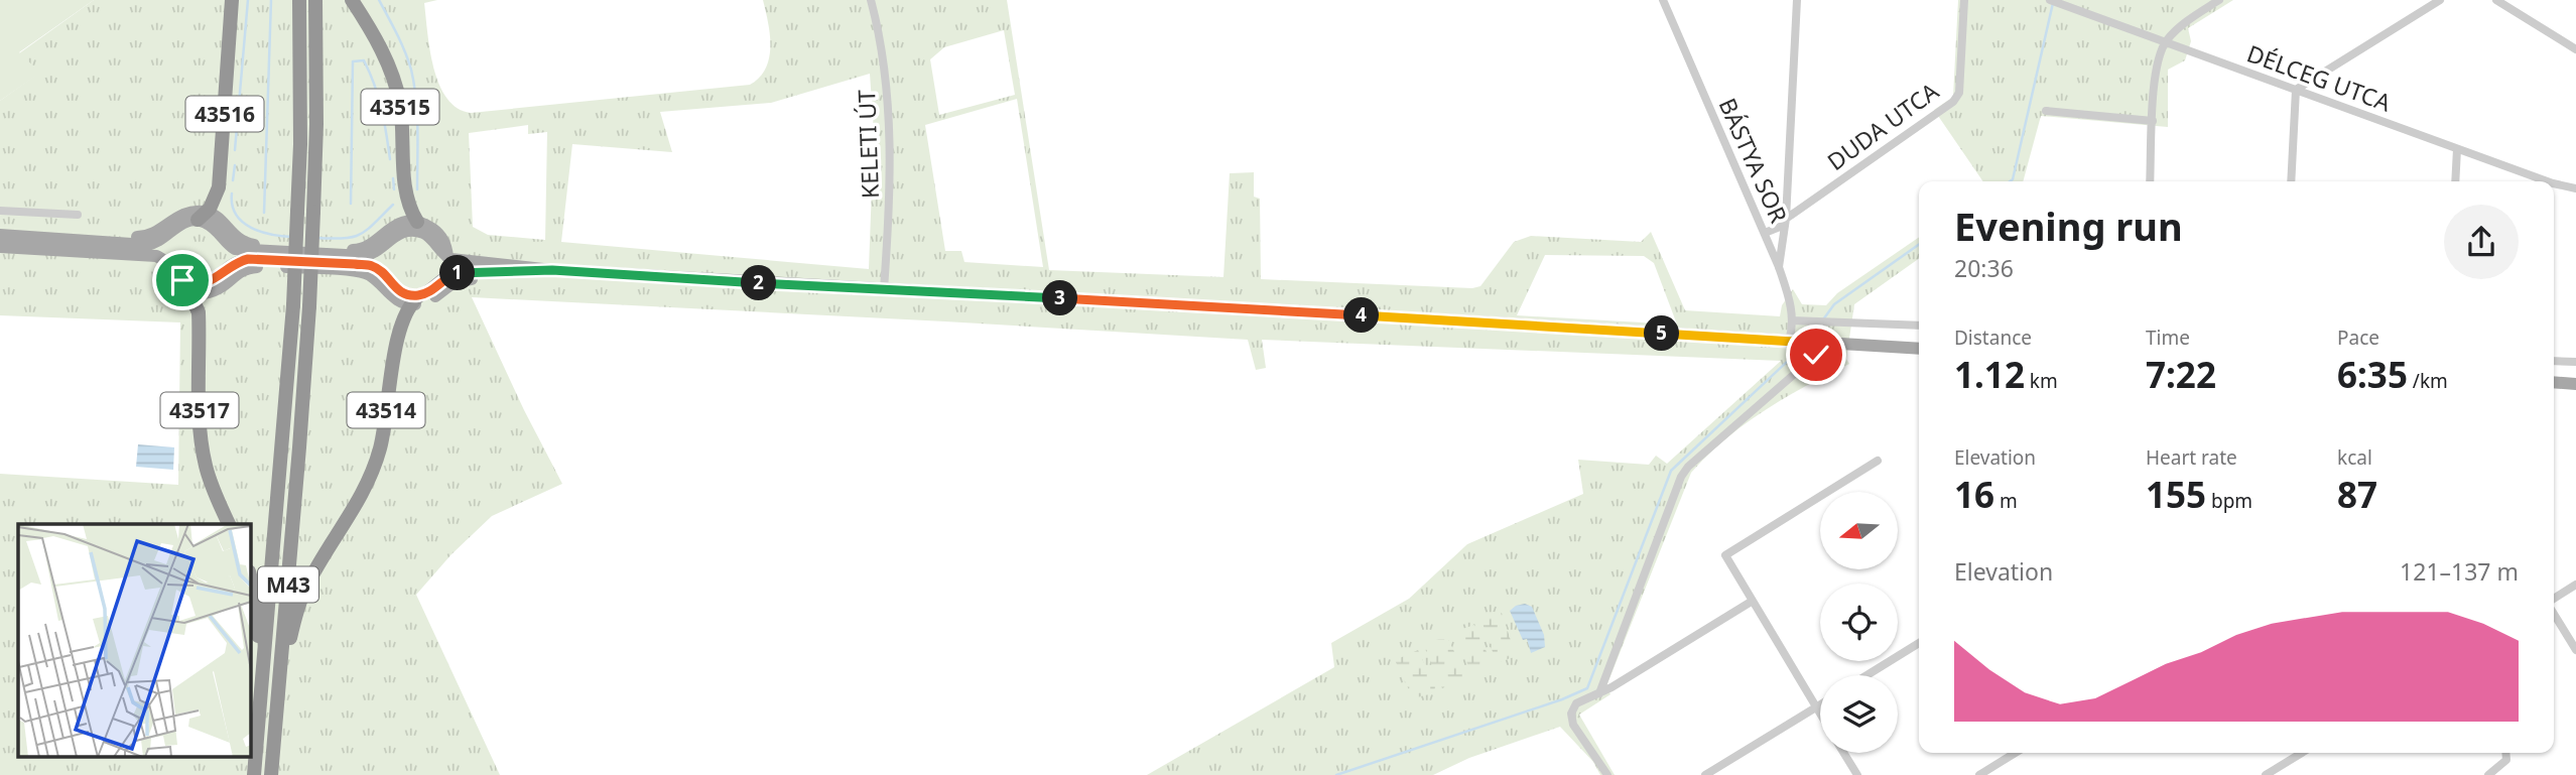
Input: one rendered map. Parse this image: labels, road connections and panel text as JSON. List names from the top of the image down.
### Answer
{
  "streets": {
    "highway": [
      "43515",
      "43516",
      "43517",
      "43514",
      "M43"
    ],
    "street": [
      "DÉLCEG UTCA",
      "DUDA UTCA",
      "KELETI ÚT",
      "BÁSTYA SOR"
    ]
  },
  "crossings": [
    ["DUDA UTCA", "BÁSTYA SOR"],
    ["43514", "M43"]
  ],
  "north": "left",
  "page": {
    "heading": ["Evening run", "20:36"],
    "pins": [
      "1",
      "2",
      "3",
      "4",
      "5"
    ],
    "stats": [
      ["Distance", "1.12 km"],
      ["Time", "7:22"],
      ["Pace", "6:35 /km"],
      ["Elevation", "16 m"],
      ["Heart rate", "155 bpm"],
      ["kcal", "87"]
    ],
    "chart": ["Elevation", "121–137 m"]
  }
}
